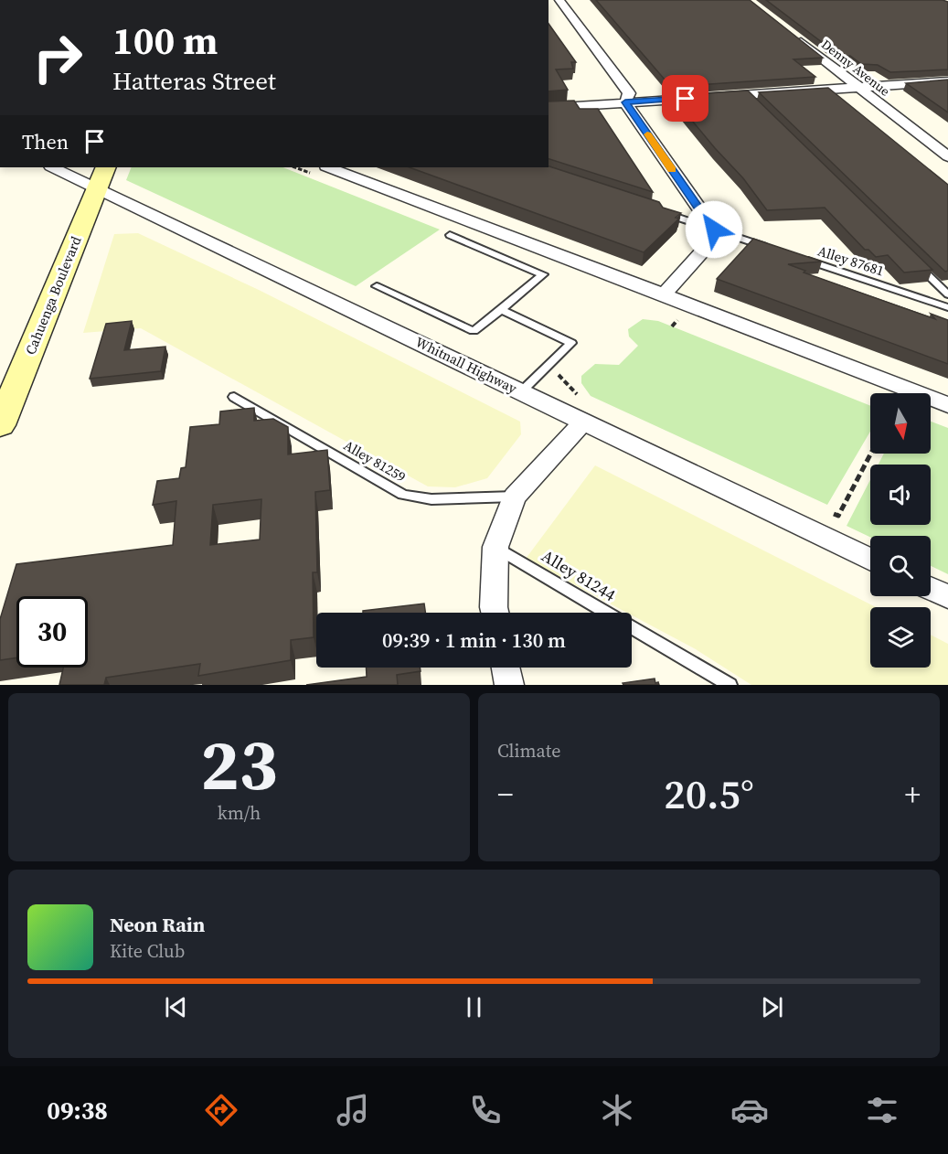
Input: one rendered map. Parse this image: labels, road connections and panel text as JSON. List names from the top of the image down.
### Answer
{
  "streets": {
    "main road": ["Cahuenga Boulevard"],
    "street": ["Denny Avenue", "Whitnall Highway"],
    "lane": ["Alley 87681", "Alley 81259", "Alley 81244"]
  },
  "crossings": [
    ["Cahuenga Boulevard", "Whitnall Highway"]
  ],
  "north": "bottom",
  "page": {
    "turn": ["100 m", "Hatteras Street"],
    "then": "Then",
    "limit": "30",
    "trip": "09:39 · 1 min · 130 m",
    "tile": [
      ["23", "km/h"],
      "Climate"
    ],
    "heat": ["−", "20.5°", "+"],
    "song": ["Neon Rain", "Kite Club"],
    "tabs": "09:38"
  }
}
